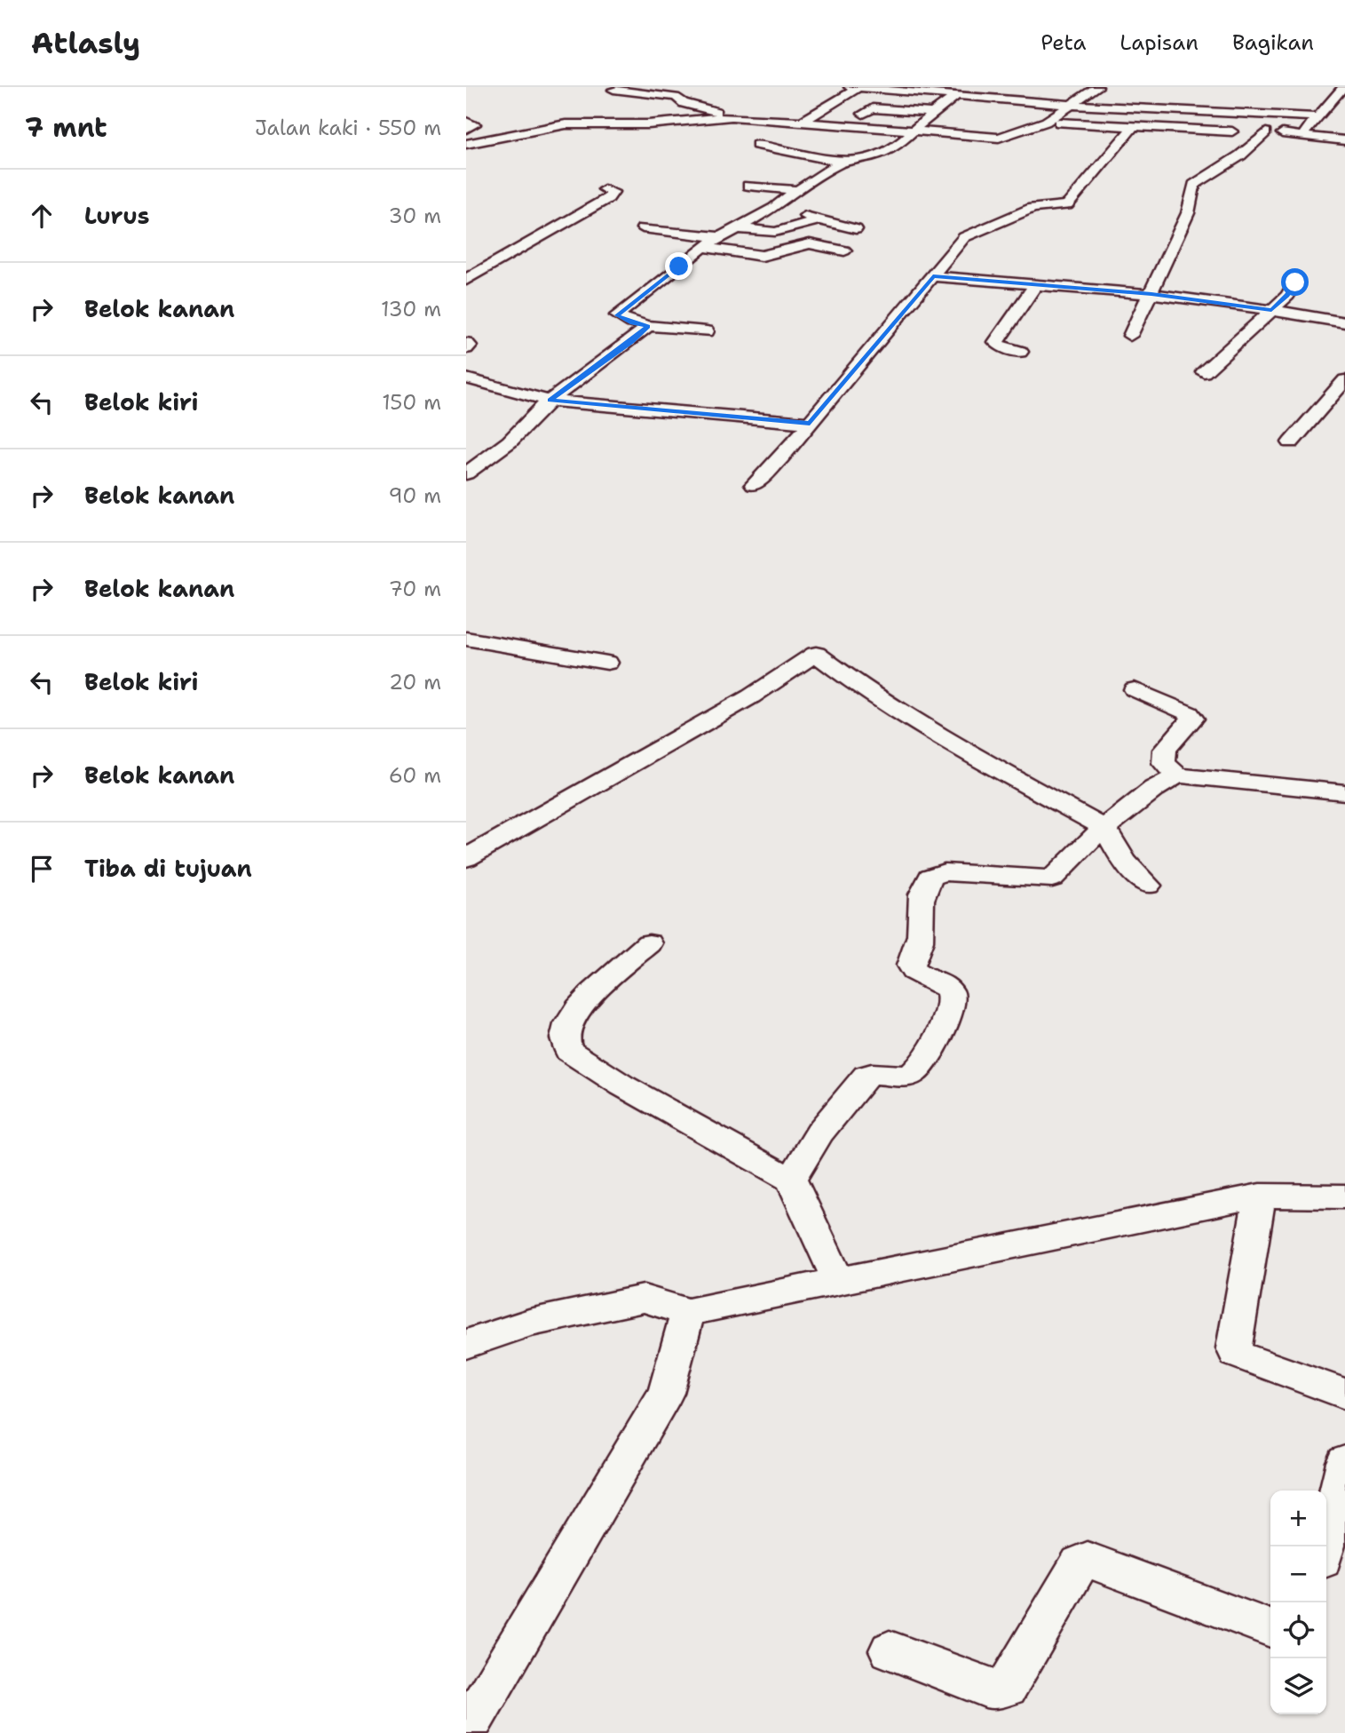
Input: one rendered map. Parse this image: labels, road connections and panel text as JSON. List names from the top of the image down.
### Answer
{
  "page": {
    "header": "Atlasly",
    "nav": ["Peta", "Lapisan", "Bagikan"],
    "heading": ["7 mnt", "Jalan kaki · 550 m"],
    "list": [
      ["Lurus", "30 m"],
      ["Belok kanan", "130 m"],
      ["Belok kiri", "150 m"],
      ["Belok kanan", "90 m"],
      ["Belok kanan", "70 m"],
      ["Belok kiri", "20 m"],
      ["Belok kanan", "60 m"],
      "Tiba di tujuan"
    ],
    "map_buttons": ["+", "−"]
  }
}
